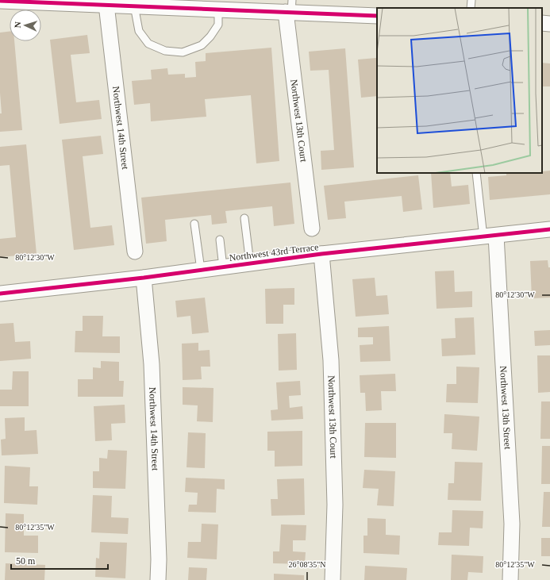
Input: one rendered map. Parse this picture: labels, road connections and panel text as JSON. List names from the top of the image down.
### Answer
{
  "streets": {
    "street": [
      "Northwest 13th Court",
      "Northwest 14th Street",
      "Northwest 43rd Terrace",
      "Northwest 13th Street"
    ]
  },
  "crossings": [
    ["Northwest 13th Court", "Northwest 43rd Terrace"],
    ["Northwest 14th Street", "Northwest 43rd Terrace"],
    ["Northwest 43rd Terrace", "Northwest 13th Street"]
  ],
  "scale_bar": "50 m",
  "north": "left",
  "coordinates": ["80°12'30\"W", "80°12'35\"W", "26°08'35\"N"]
}
